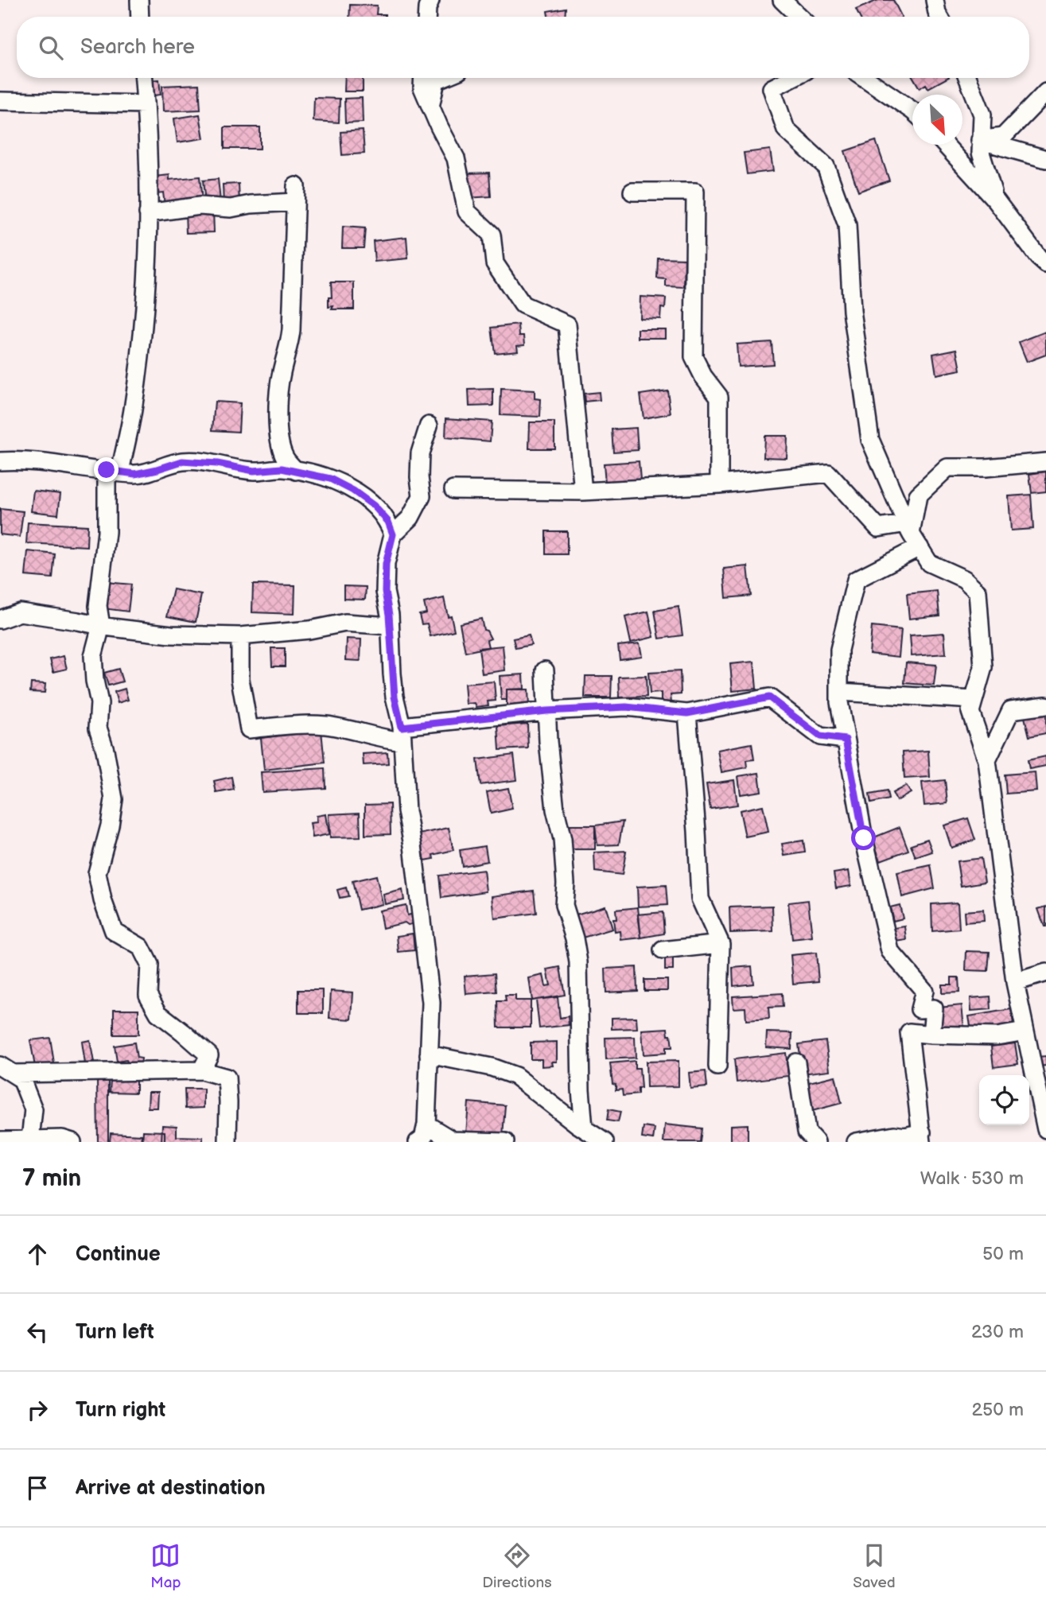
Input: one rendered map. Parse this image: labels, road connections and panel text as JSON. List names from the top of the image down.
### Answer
{
  "north": "bottom right",
  "page": {
    "search": "Search here",
    "heading": ["7 min", "Walk · 530 m"],
    "list": [
      ["Continue", "50 m"],
      ["Turn left", "230 m"],
      ["Turn right", "250 m"],
      "Arrive at destination"
    ],
    "nav": ["Map", "Directions", "Saved"]
  }
}
